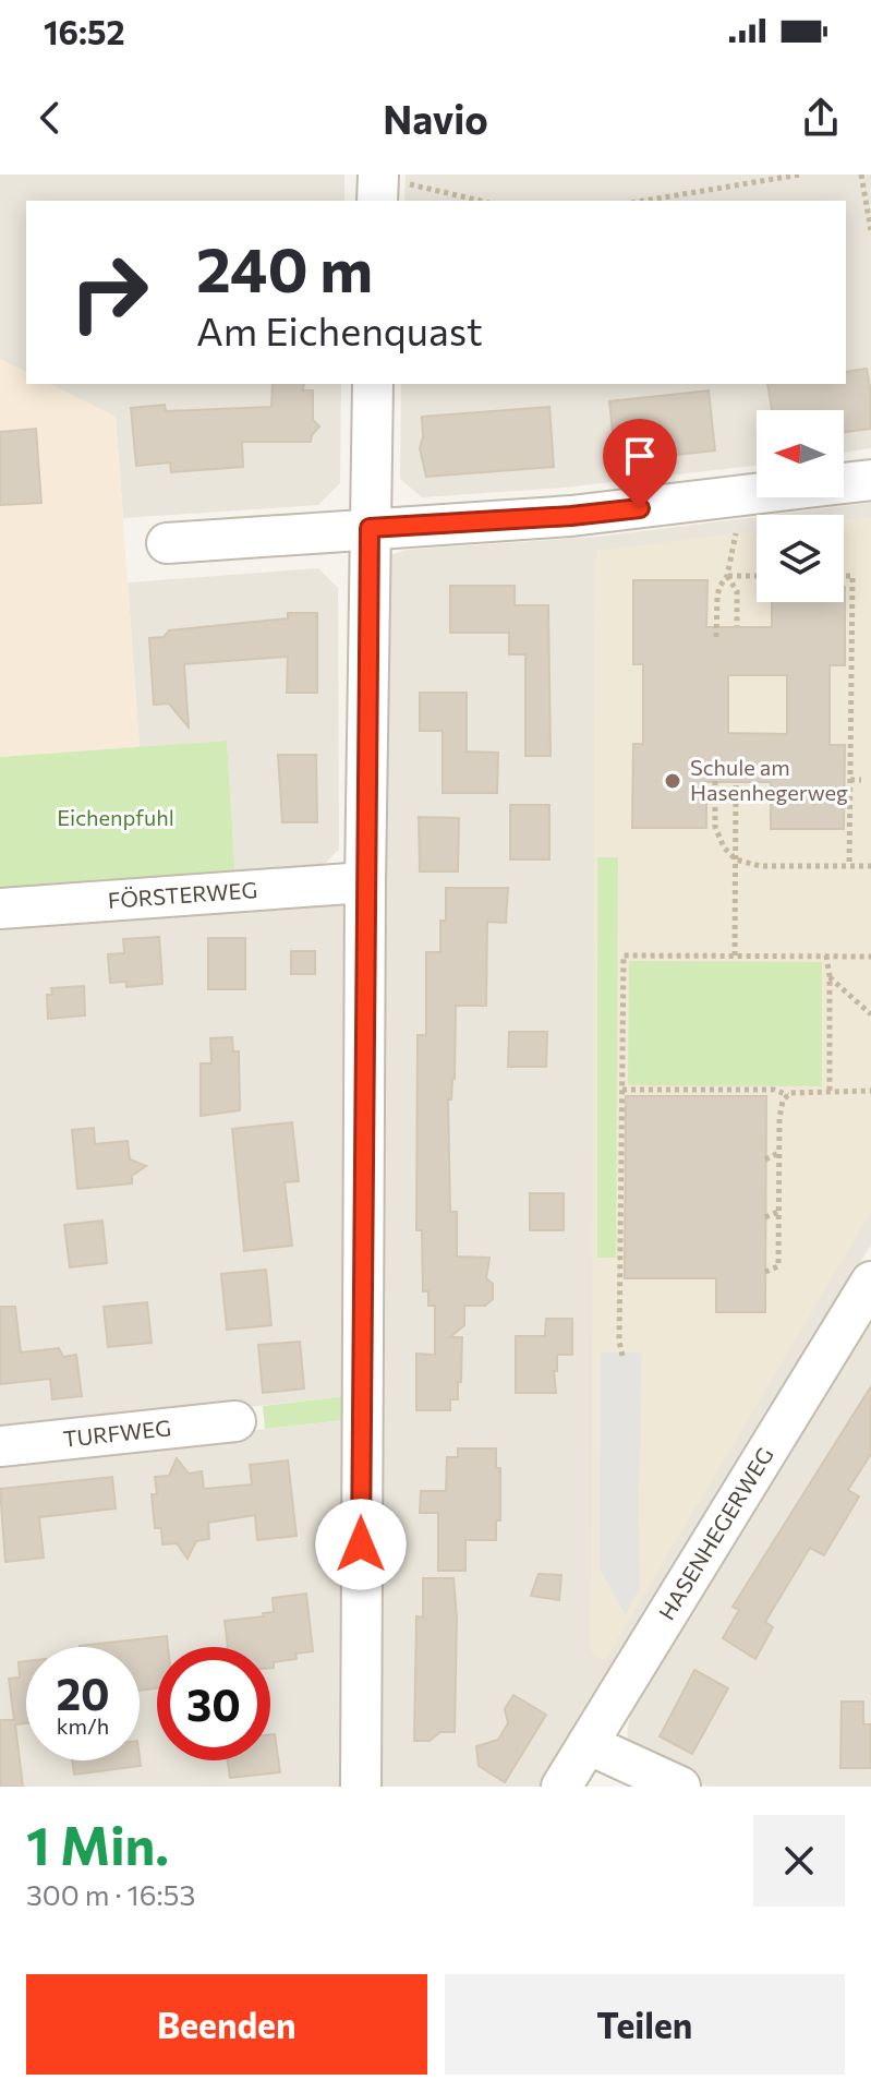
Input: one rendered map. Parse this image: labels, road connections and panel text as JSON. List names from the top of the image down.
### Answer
{
  "streets": {
    "street": ["FÖRSTERWEG", "TURFWEG", "HASENHEGERWEG"]
  },
  "parks": ["Eichenpfuhl"],
  "places": ["Schule am Hasenhegerweg"],
  "north": "left",
  "page": {
    "status": "16:52",
    "header": "Navio",
    "turn": ["240 m", "Am Eichenquast"],
    "speed": "20 km/h",
    "limit": "30",
    "heading": ["1 Min.", "300 m · 16:53"],
    "buttons": ["Beenden", "Teilen"]
  }
}
